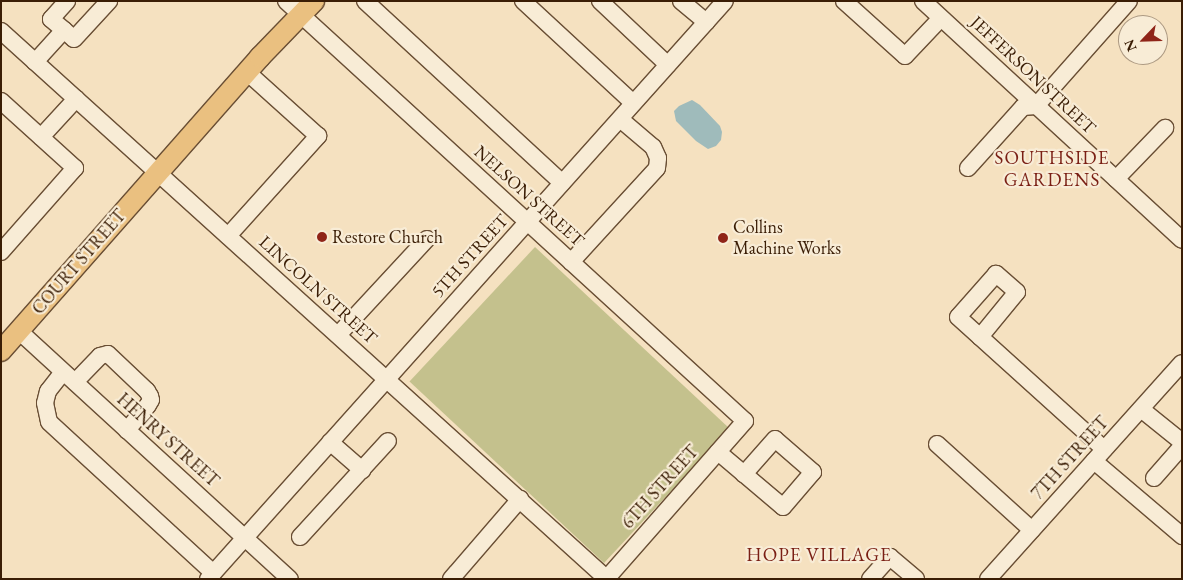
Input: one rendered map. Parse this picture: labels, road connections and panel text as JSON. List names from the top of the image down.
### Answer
{
  "streets": {
    "main road": ["COURT STREET"],
    "street": [
      "JEFFERSON STREET",
      "NELSON STREET",
      "5TH STREET",
      "LINCOLN STREET",
      "HENRY STREET",
      "7TH STREET",
      "6TH STREET"
    ]
  },
  "crossings": [
    ["NELSON STREET", "5TH STREET"],
    ["NELSON STREET", "COURT STREET"],
    ["NELSON STREET", "6TH STREET"],
    ["5TH STREET", "LINCOLN STREET"],
    ["5TH STREET", "HENRY STREET"],
    ["COURT STREET", "LINCOLN STREET"],
    ["COURT STREET", "HENRY STREET"],
    ["LINCOLN STREET", "6TH STREET"]
  ],
  "districts": ["SOUTHSIDE GARDENS", "HOPE VILLAGE"],
  "places": ["Restore Church", "Collins Machine Works"],
  "north": "bottom left"
}
